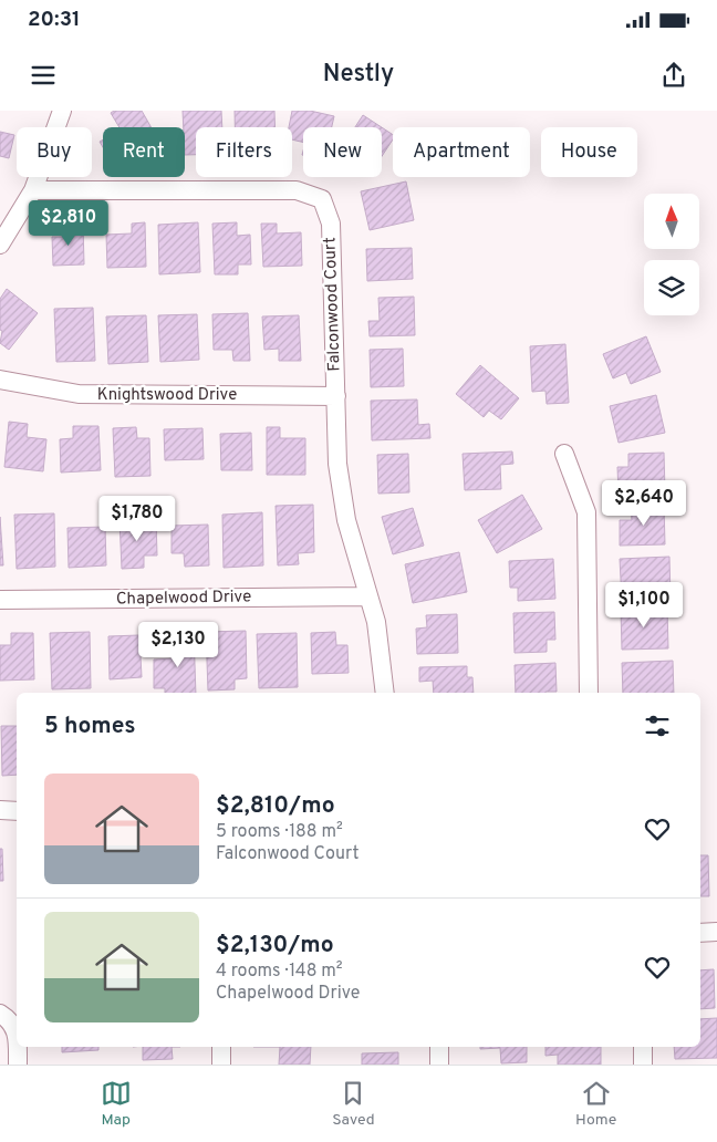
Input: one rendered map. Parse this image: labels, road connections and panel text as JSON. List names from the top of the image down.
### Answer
{
  "streets": {
    "street": ["Falconwood Court", "Knightswood Drive", "Chapelwood Drive"]
  },
  "crossings": [
    ["Falconwood Court", "Knightswood Drive"],
    ["Falconwood Court", "Chapelwood Drive"]
  ],
  "north": "top",
  "page": {
    "status": "20:31",
    "header": "Nestly",
    "chip": [
      "Buy",
      "Rent",
      "Filters",
      "New",
      "Apartment",
      "House"
    ],
    "price": [
      "$2,810",
      "$2,640",
      "$1,780",
      "$1,100",
      "$2,130"
    ],
    "heading": "5 homes",
    "list": [
      {
        "name": "$2,810/mo",
        "note": "5 rooms · 188 m² · Falconwood Court"
      },
      {
        "name": "$2,130/mo",
        "note": "4 rooms · 148 m² · Chapelwood Drive"
      }
    ],
    "tabs": ["Map", "Saved", "Home"]
  }
}
